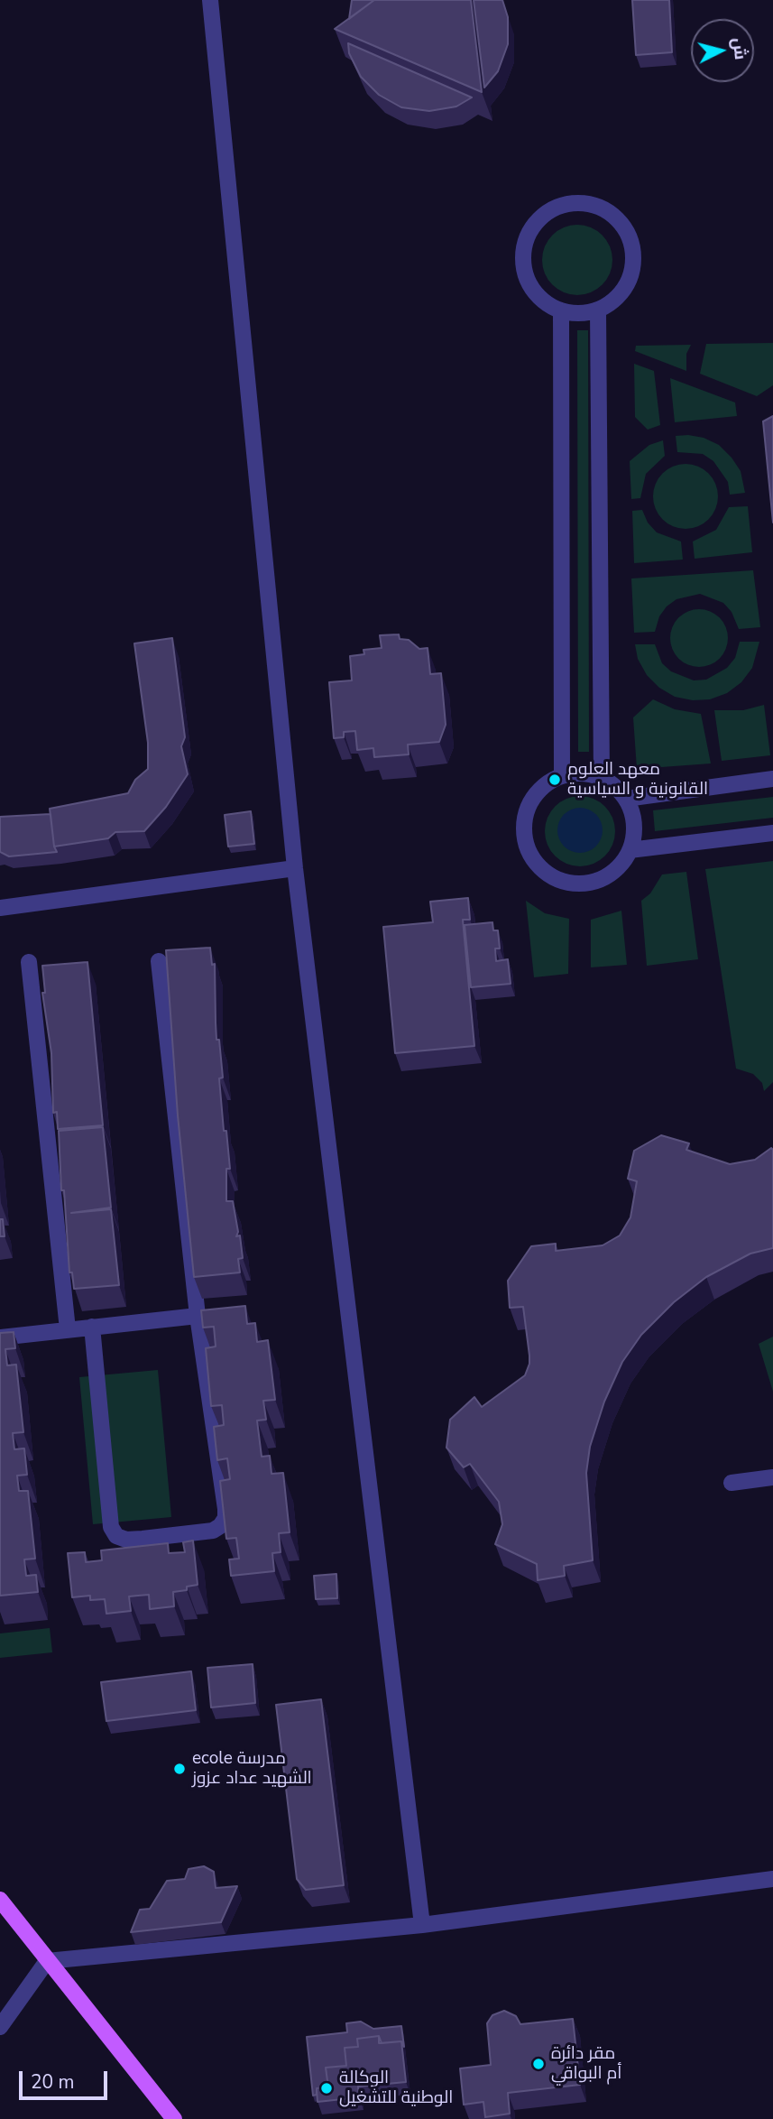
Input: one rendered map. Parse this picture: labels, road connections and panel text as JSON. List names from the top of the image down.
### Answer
{
  "places": [
    "معهد العلوم القانونية و السياسية",
    "ecole مدرسة الشهيد عداد عزوز",
    "مقر دائرة أم البواقي",
    "الوكالة الوطنية للتشغيل"
  ],
  "scale_bar": "20 m",
  "north": "right"
}
